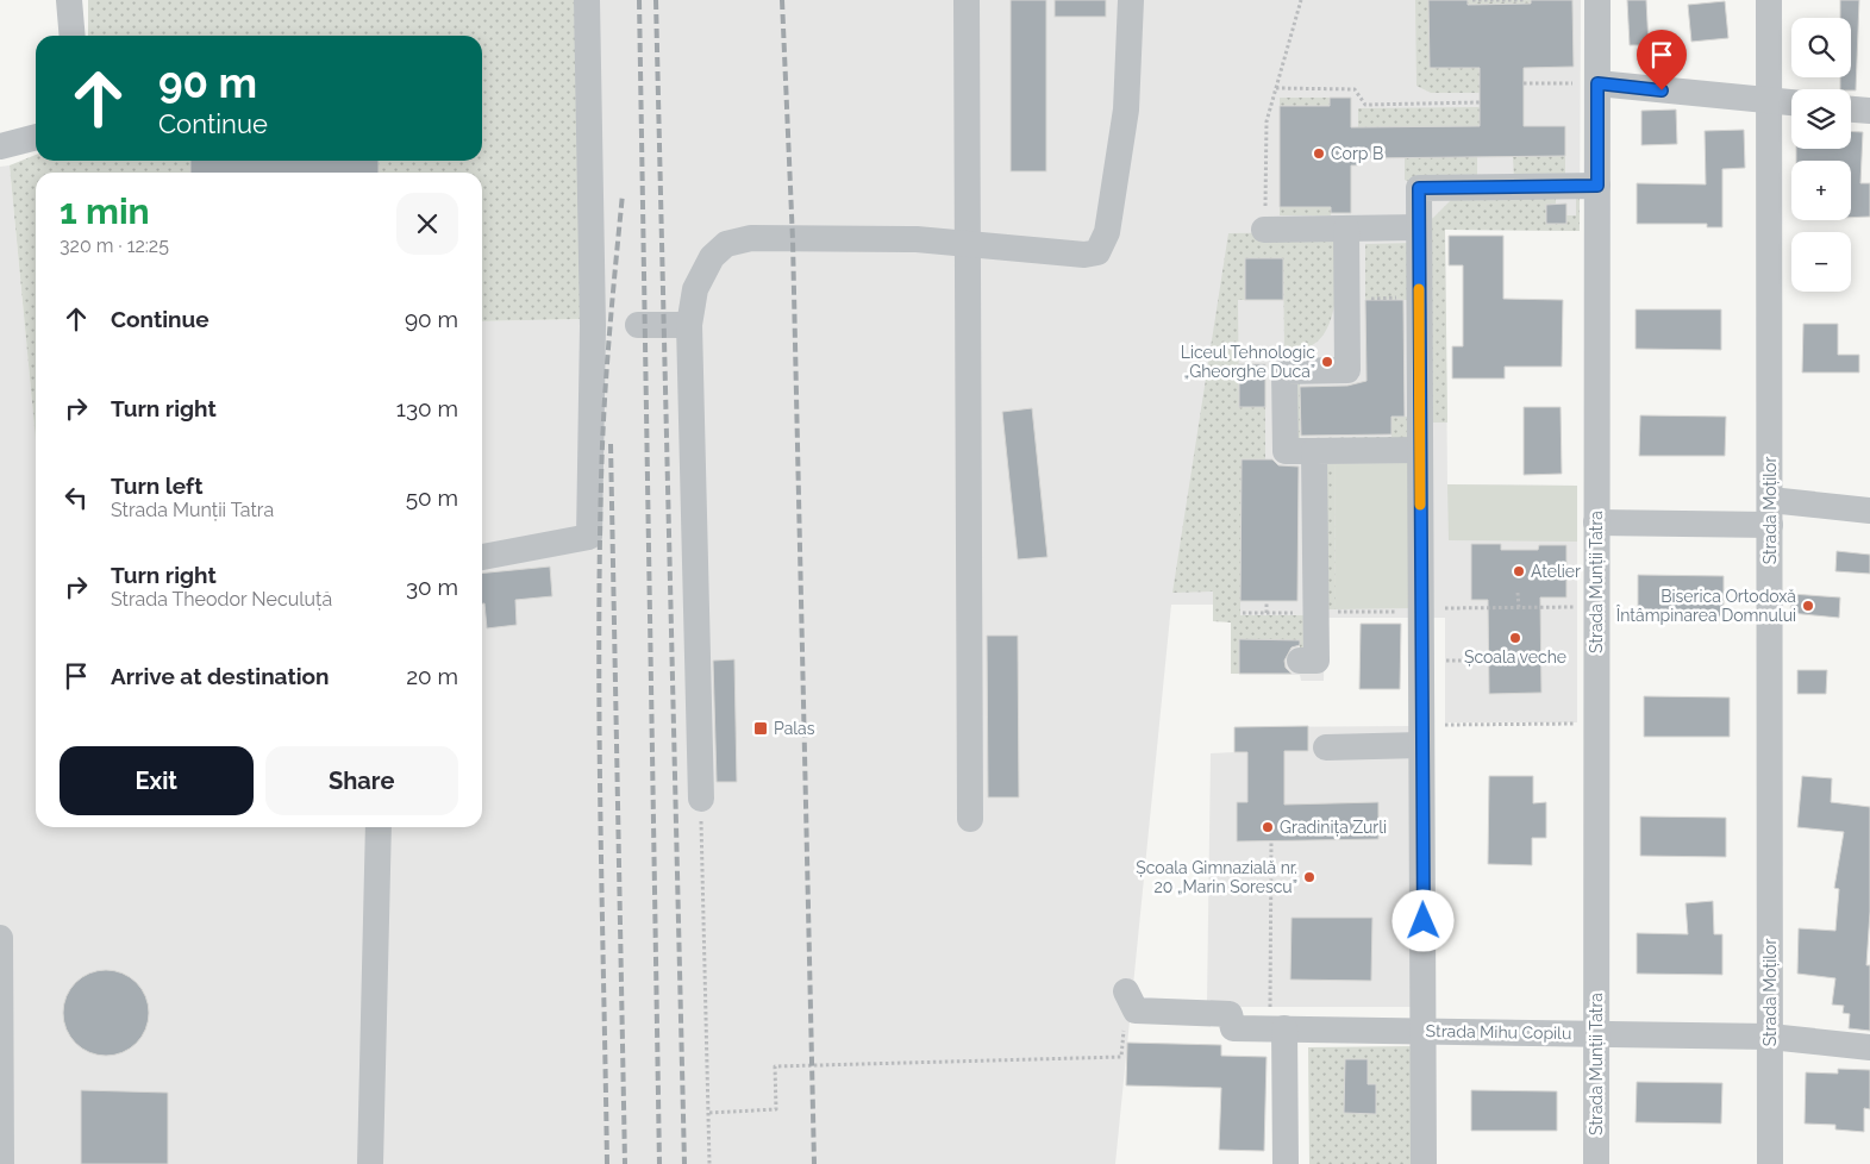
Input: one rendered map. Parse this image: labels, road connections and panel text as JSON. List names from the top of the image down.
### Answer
{
  "streets": {
    "street": ["Strada Moților", "Strada Munții Tatra", "Strada Mihu Copilu"]
  },
  "crossings": [
    ["Strada Moților", "Strada Mihu Copilu"],
    ["Strada Munții Tatra", "Strada Mihu Copilu"]
  ],
  "places": {
    "other": [
      "Corp B",
      "Liceul Tehnologic „Gheorghe Duca”",
      "Atelier",
      "Biserica Ortodoxă Întâmpinarea Domnului",
      "Școala veche",
      "Gradinița Zurli",
      "Școala Gimnazială nr. 20 „Marin Sorescu”"
    ],
    "transit": ["Palas"]
  },
  "page": {
    "map_buttons": ["+", "−"],
    "turn": ["90 m", "Continue"],
    "heading": ["1 min", "320 m · 12:25"],
    "list": [
      {
        "name": "Continue",
        "value": "90 m"
      },
      {
        "name": "Turn right",
        "value": "130 m"
      },
      {
        "name": "Turn left",
        "note": "Strada Munții Tatra",
        "value": "50 m"
      },
      {
        "name": "Turn right",
        "note": "Strada Theodor Neculuță",
        "value": "30 m"
      },
      {
        "name": "Arrive at destination",
        "value": "20 m"
      }
    ],
    "buttons": ["Exit", "Share"]
  }
}
